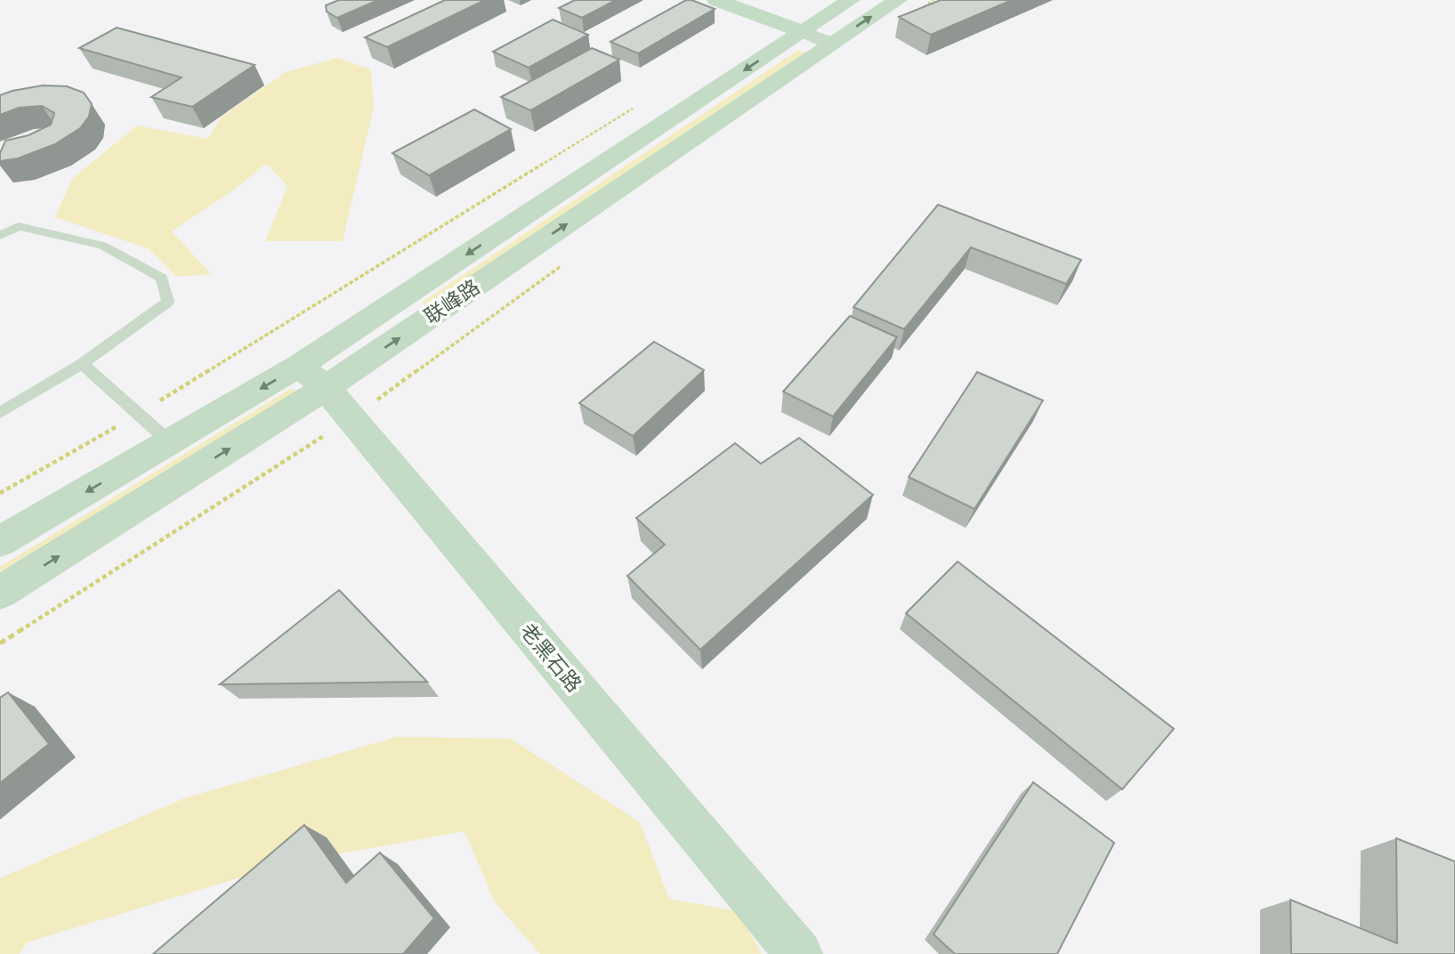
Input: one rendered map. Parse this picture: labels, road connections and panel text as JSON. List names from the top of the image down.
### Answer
{
  "streets": {
    "main road": ["联峰路", "老黑石路"]
  },
  "crossings": [
    ["联峰路", "老黑石路"]
  ]
}
